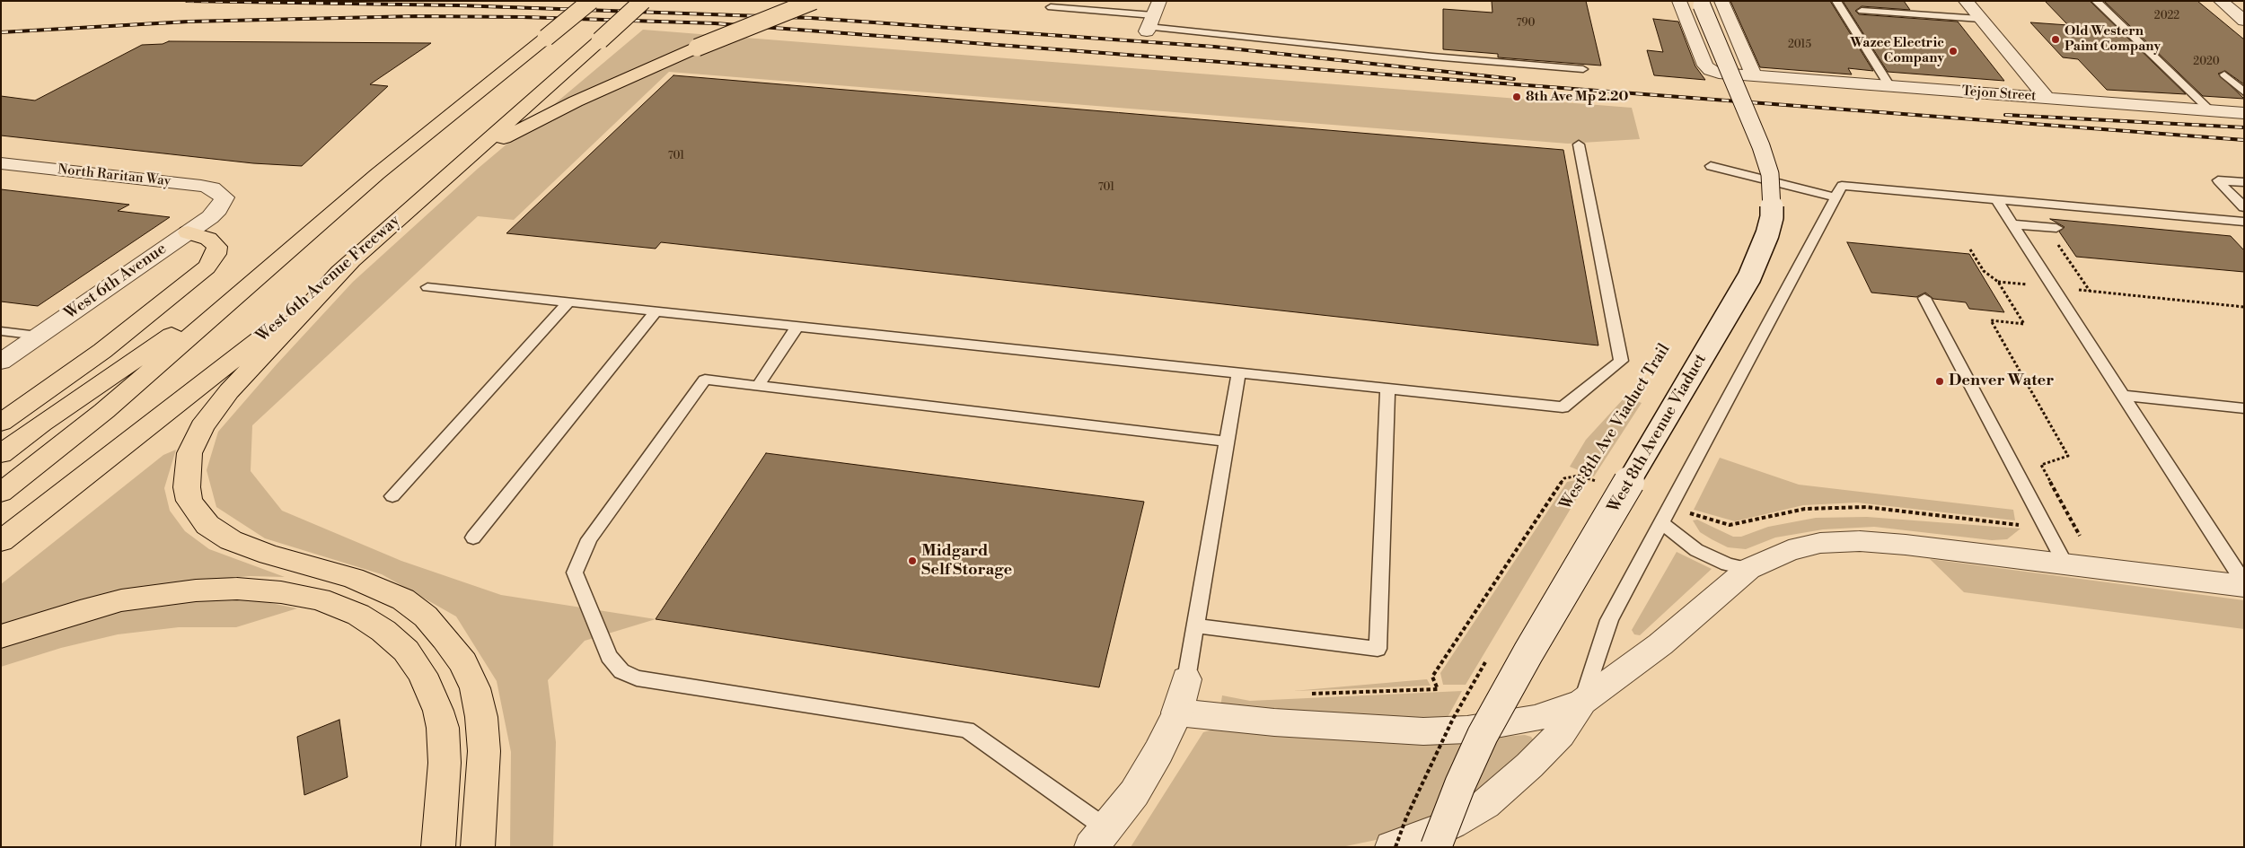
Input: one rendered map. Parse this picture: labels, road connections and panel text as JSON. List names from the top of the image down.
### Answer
{
  "streets": {
    "highway": ["West 6th Avenue Freeway"],
    "street": [
      "Tejon Street",
      "North Raritan Way",
      "West 6th Avenue",
      "West 8th Avenue Viaduct"
    ],
    "path": ["West 8th Ave Viaduct Trail"]
  },
  "crossings": [
    ["Tejon Street", "West 8th Avenue Viaduct"],
    ["North Raritan Way", "West 6th Avenue"]
  ],
  "places": [
    "Old Western Paint Company",
    "Wazee Electric Company",
    "8th Ave Mp 2.20",
    "Denver Water",
    "Midgard Self Storage"
  ],
  "house_numbers": [
    "2022",
    "790",
    "2015",
    "2020",
    "701",
    "701"
  ]
}
